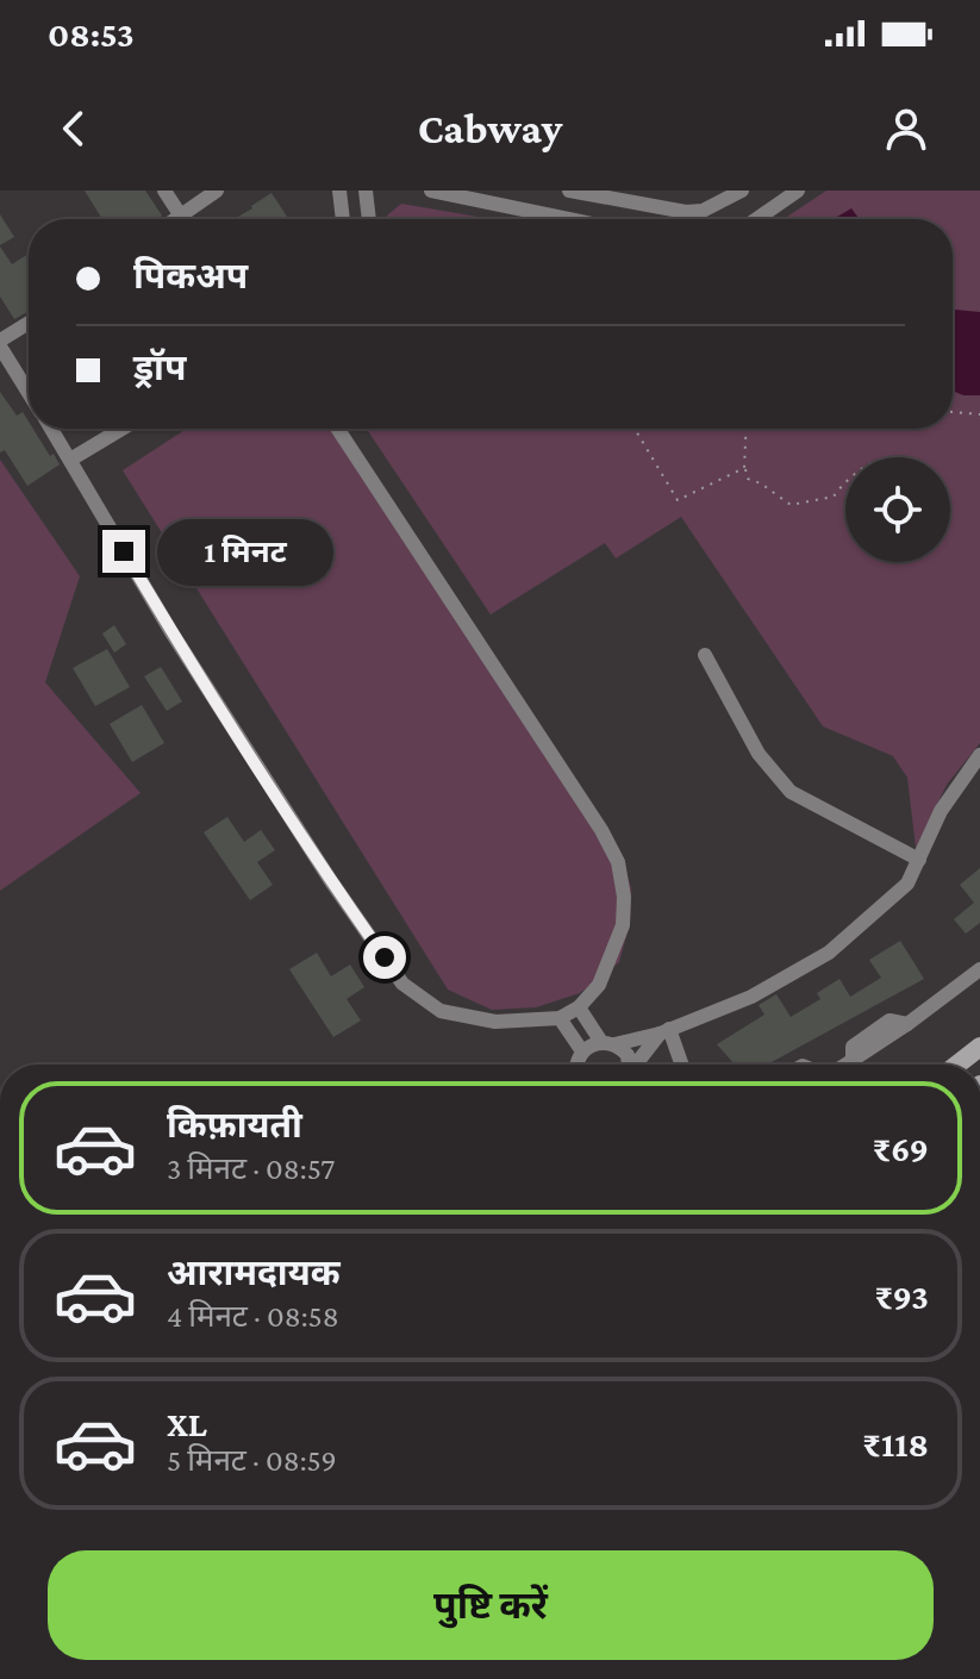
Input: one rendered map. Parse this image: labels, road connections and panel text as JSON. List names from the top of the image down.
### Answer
{
  "page": {
    "status": "08:53",
    "header": "Cabway",
    "banner": ["पिकअप", "ड्रॉप"],
    "bubble": "1 मिनट",
    "list": [
      {
        "name": "किफ़ायती",
        "note": "3 मिनट · 08:57",
        "value": "₹69"
      },
      {
        "name": "आरामदायक",
        "note": "4 मिनट · 08:58",
        "value": "₹93"
      },
      {
        "name": "XL",
        "note": "5 मिनट · 08:59",
        "value": "₹118"
      }
    ],
    "buttons": "पुष्टि करें"
  }
}
